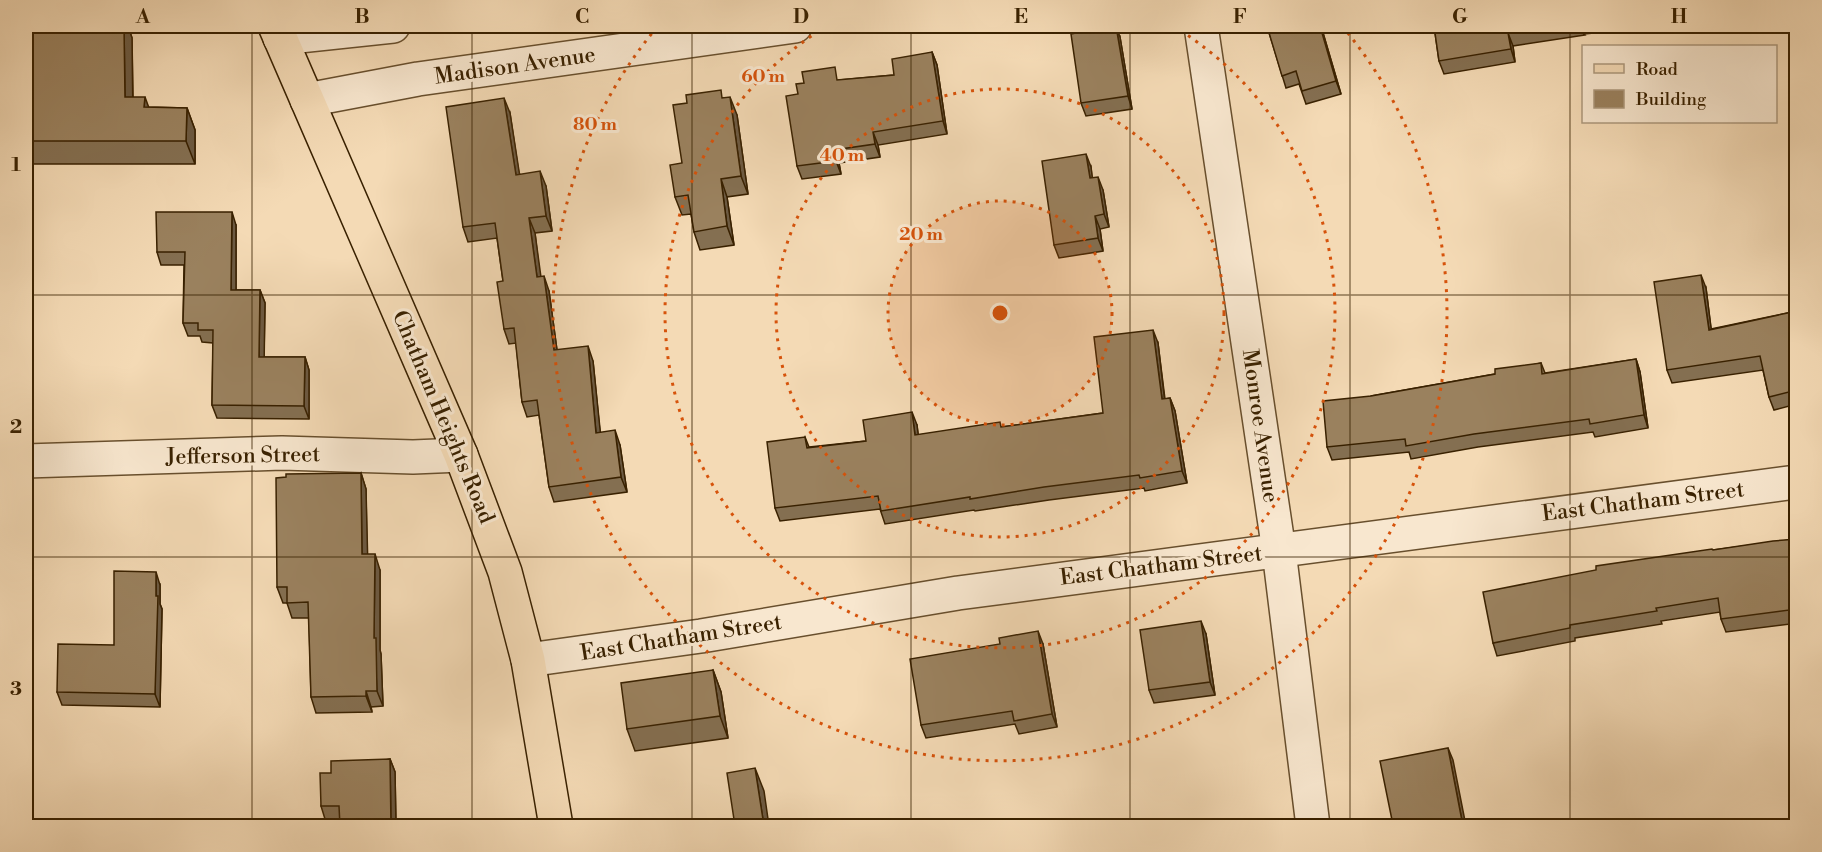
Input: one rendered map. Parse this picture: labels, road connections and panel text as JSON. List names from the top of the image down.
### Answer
{
  "streets": {
    "main road": ["Chatham Heights Road"],
    "street": [
      "Madison Avenue",
      "Monroe Avenue",
      "Jefferson Street",
      "East Chatham Street"
    ]
  },
  "crossings": [
    ["Madison Avenue", "Chatham Heights Road"],
    ["Chatham Heights Road", "Jefferson Street"],
    ["Chatham Heights Road", "East Chatham Street"],
    ["Monroe Avenue", "East Chatham Street"]
  ],
  "legend": ["Road", "Building"],
  "grid": {
    "columns": [
      "A",
      "B",
      "C",
      "D",
      "E",
      "F",
      "G",
      "H"
    ],
    "rows": ["1", "2", "3"]
  },
  "rings": [
    "60 m",
    "80 m",
    "40 m",
    "20 m"
  ]
}
